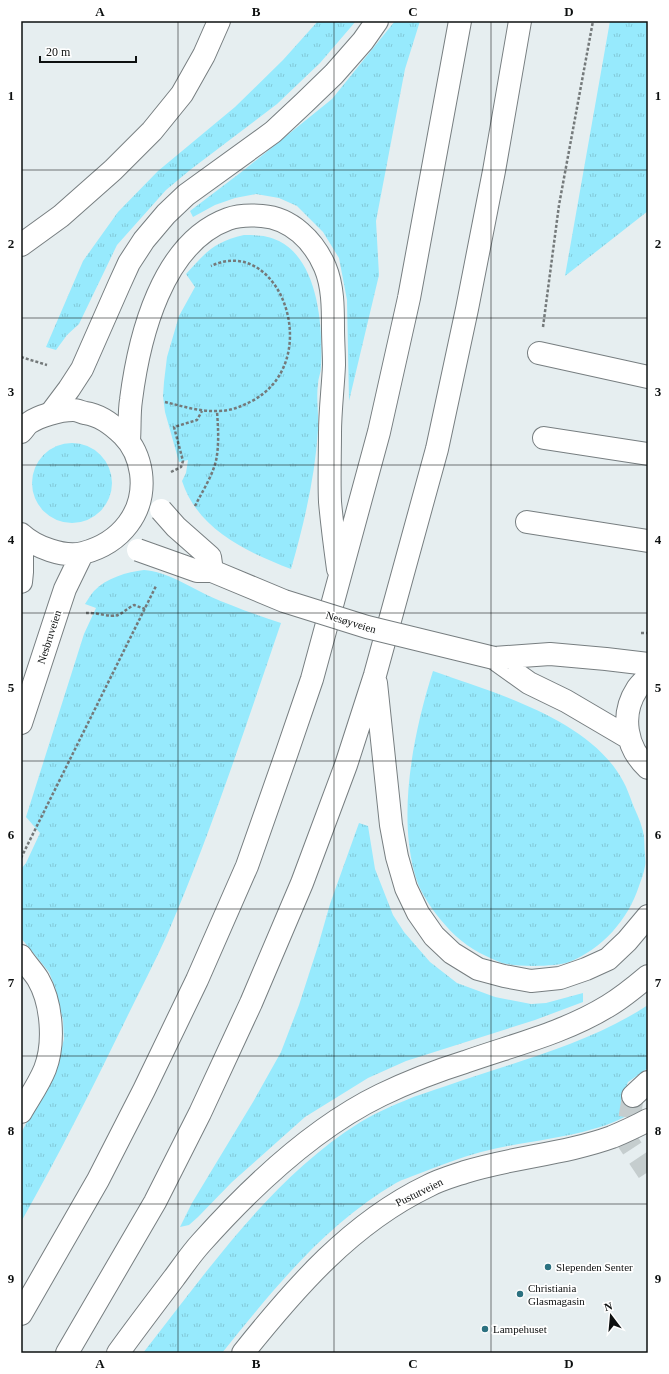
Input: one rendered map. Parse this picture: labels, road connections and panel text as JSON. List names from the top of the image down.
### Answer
{
  "streets": {
    "main road": ["Nesøyveien", "Nesbruveien", "Pustutveien"]
  },
  "places": ["Slependen Senter", "Christiania Glasmagasin", "Lampehuset"],
  "scale_bar": "20 m",
  "north": "top",
  "grid": {
    "columns": [
      "A",
      "B",
      "C",
      "D"
    ],
    "rows": [
      "1",
      "2",
      "3",
      "4",
      "5",
      "6",
      "7",
      "8",
      "9"
    ]
  }
}
